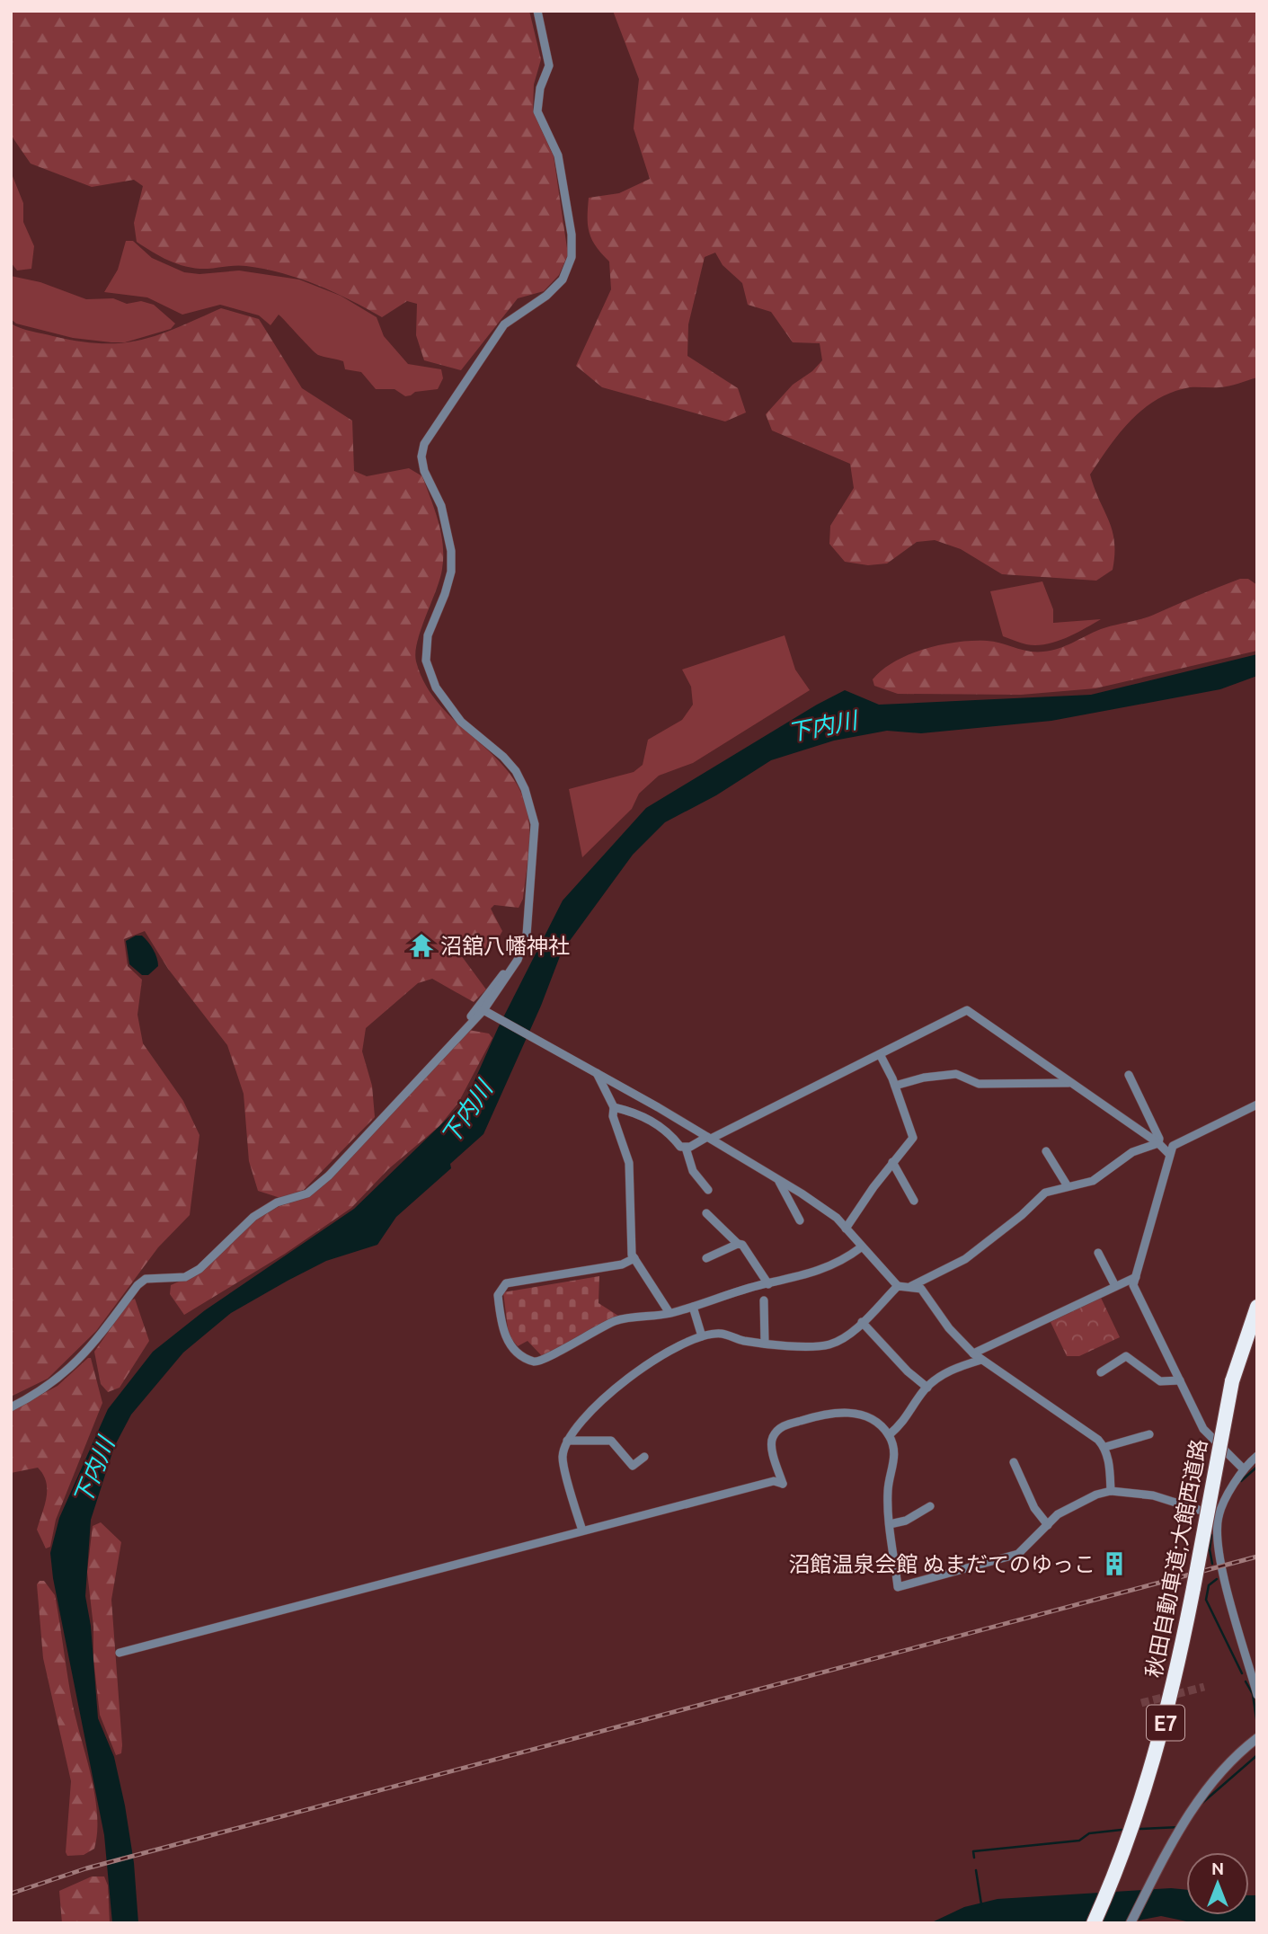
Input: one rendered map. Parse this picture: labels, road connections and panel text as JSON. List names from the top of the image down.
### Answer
{
  "streets": {
    "highway": ["秋田自動車道;大館西道路", "E7"]
  },
  "water": ["下内川"],
  "places": {
    "temple": ["沼舘八幡神社"],
    "building": ["沼館温泉会館 ぬまだてのゆっこ"]
  },
  "north": "top"
}
